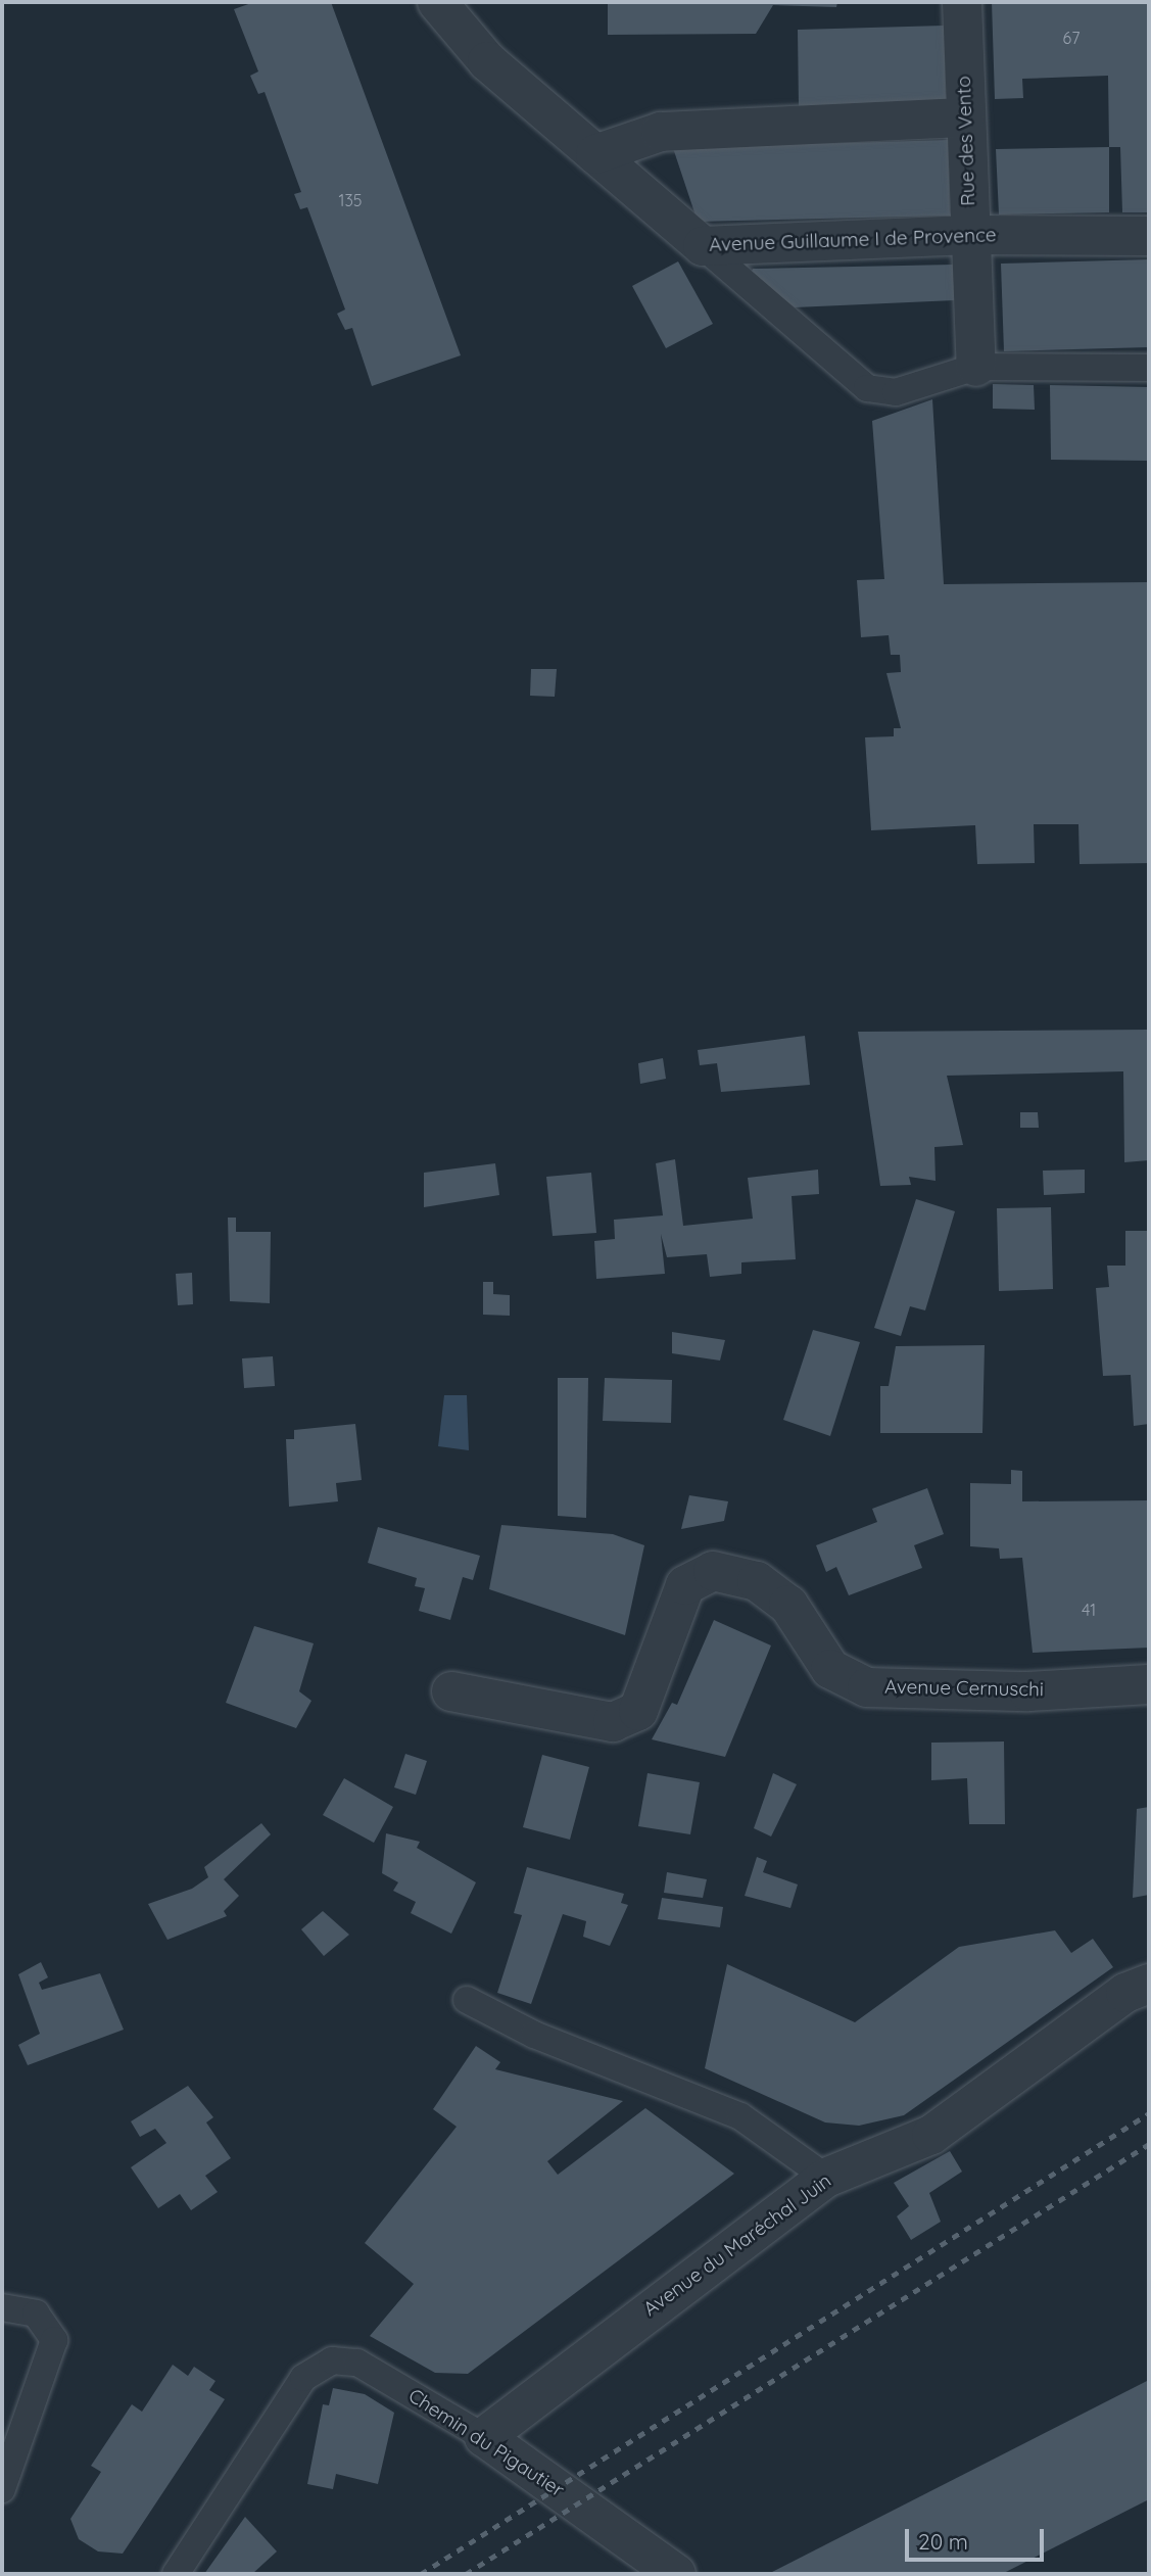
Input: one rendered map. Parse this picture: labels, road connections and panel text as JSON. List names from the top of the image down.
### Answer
{
  "streets": {
    "street": [
      "Rue des Vento",
      "Avenue Guillaume I de Provence",
      "Avenue Cernuschi",
      "Avenue du Maréchal Juin",
      "Chemin du Pigautier"
    ]
  },
  "crossings": [
    ["Rue des Vento", "Avenue Guillaume I de Provence"],
    ["Avenue du Maréchal Juin", "Chemin du Pigautier"]
  ],
  "house_numbers": ["67", "135", "41"],
  "scale_bar": "20 m"
}
